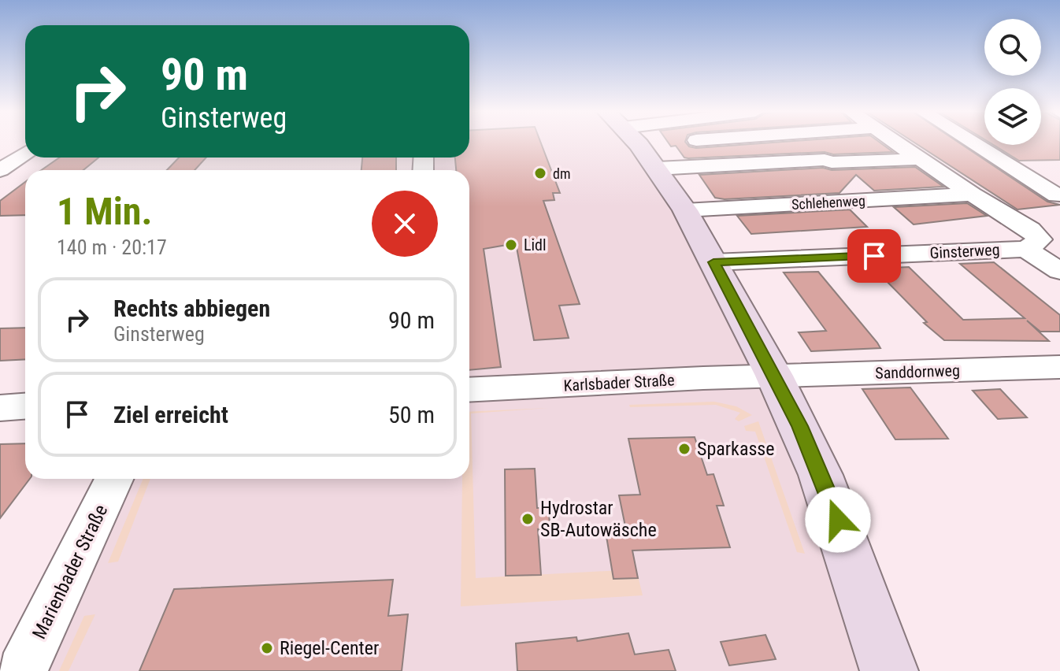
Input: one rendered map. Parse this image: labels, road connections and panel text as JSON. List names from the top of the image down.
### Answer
{
  "streets": {
    "street": [
      "Schlehenweg",
      "Ginsterweg",
      "Sanddornweg",
      "Karlsbader Straße",
      "Marienbader Straße"
    ]
  },
  "crossings": [
    ["Sanddornweg", "Karlsbader Straße"]
  ],
  "places": [
    "dm",
    "Lidl",
    "Sparkasse",
    "Hydrostar SB-Autowäsche",
    "Riegel-Center"
  ],
  "page": {
    "turn": ["90 m", "Ginsterweg"],
    "heading": ["1 Min.", "140 m · 20:17"],
    "list": [
      {
        "name": "Rechts abbiegen",
        "note": "Ginsterweg",
        "value": "90 m"
      },
      {
        "name": "Ziel erreicht",
        "value": "50 m"
      }
    ]
  }
}
